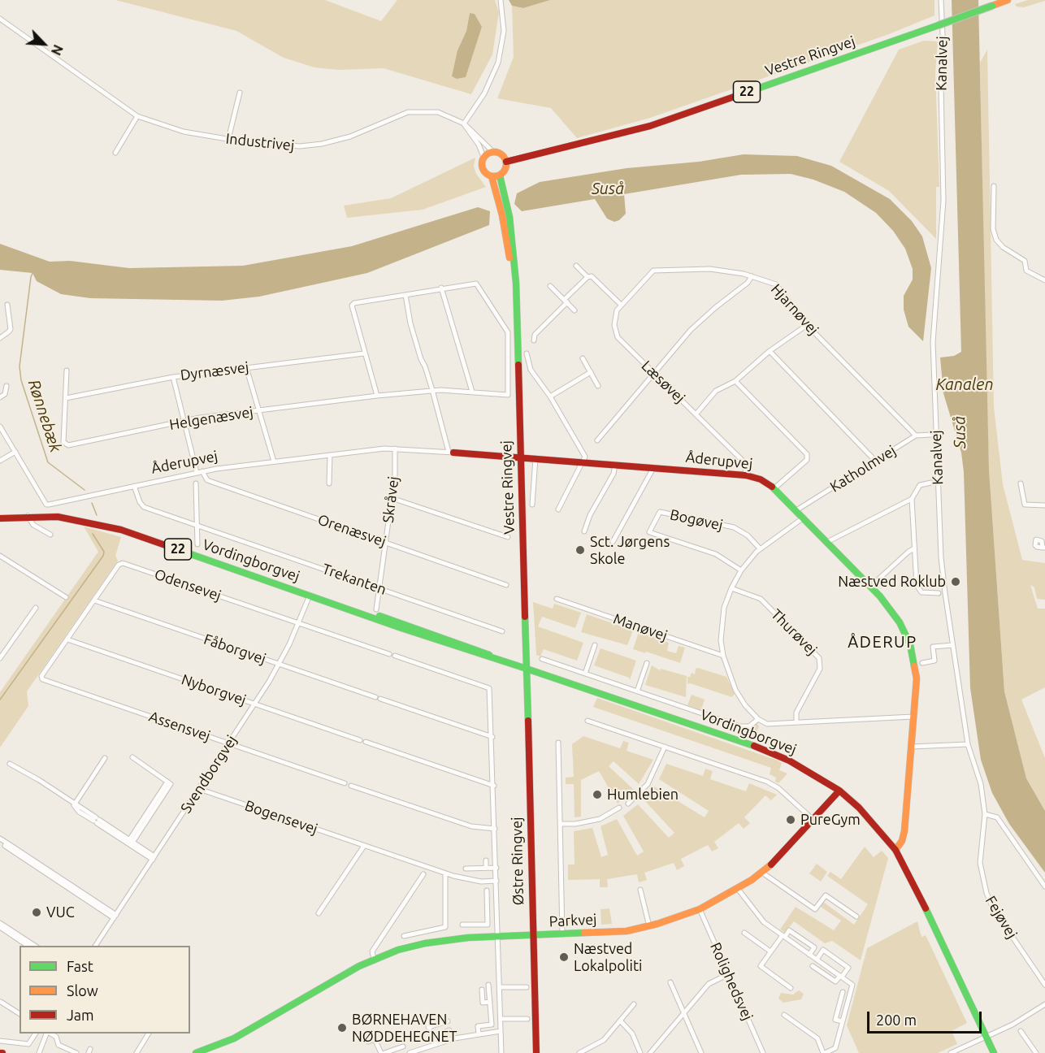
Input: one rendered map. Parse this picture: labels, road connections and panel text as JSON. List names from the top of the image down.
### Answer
{
  "streets": {
    "street": [
      "Vestre Ringvej",
      "Kanalvej",
      "22",
      "Industrivej",
      "Hjarnøvej",
      "Dyrnæsvej",
      "Læsøvej",
      "Helgenæsvej",
      "Åderupvej",
      "Katholmvej",
      "Skråvej",
      "Bogøvej",
      "Orenæsvej",
      "Vordingborgvej",
      "Trekanten",
      "Odensevej",
      "Manøvej",
      "Thurøvej",
      "Fåborgvej",
      "Nyborgvej",
      "Assensvej",
      "Svendborgvej",
      "Bogensevej",
      "Østre Ringvej",
      "Fejøvej",
      "Parkvej",
      "Rolighedsvej"
    ]
  },
  "crossings": [
    ["Vestre Ringvej", "Industrivej"],
    ["Vestre Ringvej", "Åderupvej"],
    ["Vestre Ringvej", "Vordingborgvej"],
    ["Vestre Ringvej", "Østre Ringvej"],
    ["Kanalvej", "Fejøvej"],
    ["Hjarnøvej", "Læsøvej"],
    ["Hjarnøvej", "Katholmvej"],
    ["Dyrnæsvej", "Helgenæsvej"],
    ["Læsøvej", "Åderupvej"],
    ["Åderupvej", "Katholmvej"],
    ["Åderupvej", "Skråvej"],
    ["Åderupvej", "Orenæsvej"],
    ["Åderupvej", "Vordingborgvej"],
    ["Åderupvej", "Trekanten"],
    ["Skråvej", "Orenæsvej"],
    ["Skråvej", "Trekanten"],
    ["Vordingborgvej", "Svendborgvej"],
    ["Vordingborgvej", "Østre Ringvej"],
    ["Vordingborgvej", "Parkvej"],
    ["Odensevej", "Fåborgvej"],
    ["Odensevej", "Nyborgvej"],
    ["Odensevej", "Assensvej"],
    ["Odensevej", "Svendborgvej"],
    ["Fåborgvej", "Svendborgvej"],
    ["Nyborgvej", "Svendborgvej"],
    ["Assensvej", "Svendborgvej"],
    ["Svendborgvej", "Bogensevej"],
    ["Østre Ringvej", "Parkvej"],
    ["Parkvej", "Rolighedsvej"]
  ],
  "districts": ["ÅDERUP"],
  "water": ["Suså", "Kanalen", "Rønnebæk"],
  "places": [
    "Sct. Jørgens Skole",
    "Næstved Roklub",
    "Humlebien",
    "PureGym",
    "VUC",
    "Næstved Lokalpoliti",
    "BØRNEHAVEN NØDDEHEGNET"
  ],
  "legend": ["Fast", "Slow", "Jam"],
  "scale_bar": "200 m",
  "north": "bottom right"
}
